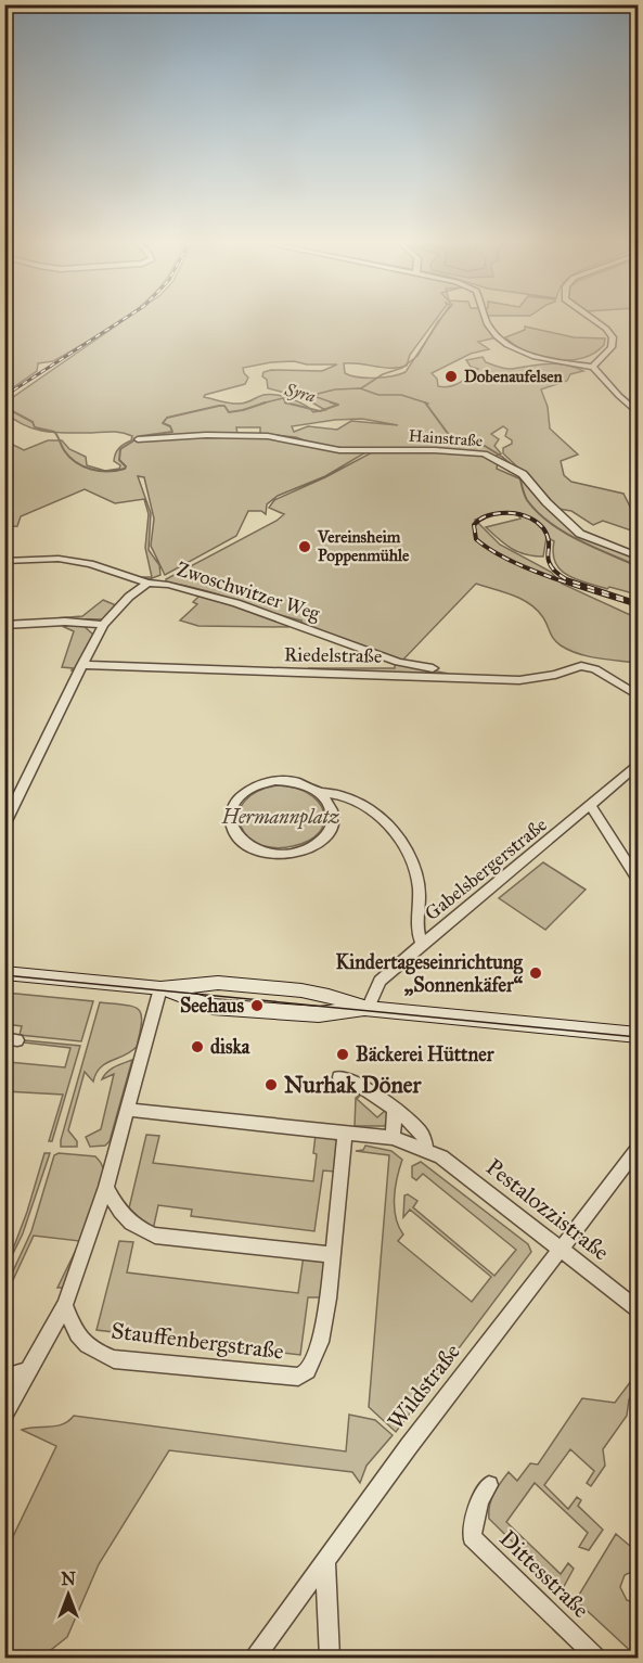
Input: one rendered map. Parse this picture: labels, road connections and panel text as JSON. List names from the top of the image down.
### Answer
{
  "streets": {
    "street": [
      "Hainstraße",
      "Zwoschwitzer Weg",
      "Riedelstraße",
      "Gabelsbergerstraße",
      "Pestalozzistraße",
      "Stauffenbergstraße",
      "Wildstraße",
      "Dittesstraße"
    ]
  },
  "crossings": [
    ["Zwoschwitzer Weg", "Riedelstraße"],
    ["Pestalozzistraße", "Wildstraße"]
  ],
  "water": ["Syra"],
  "parks": ["Hermannplatz"],
  "places": [
    "Dobenaufelsen",
    "Vereinsheim Poppenmühle",
    "Kindertageseinrichtung „Sonnenkäfer“",
    "Seehaus",
    "diska",
    "Bäckerei Hüttner",
    "Nurhak Döner"
  ],
  "north": "top"
}
